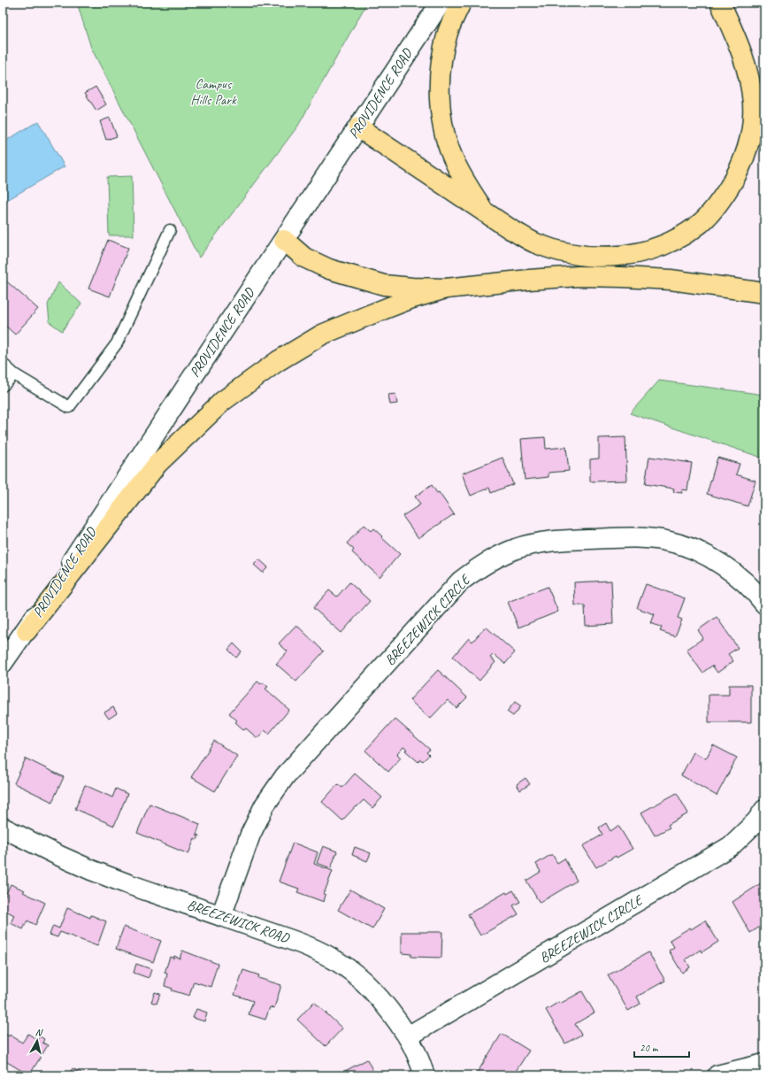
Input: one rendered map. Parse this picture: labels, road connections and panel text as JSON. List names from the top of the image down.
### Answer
{
  "streets": {
    "street": ["PROVIDENCE ROAD", "BREEZEWICK CIRCLE", "BREEZEWICK ROAD"]
  },
  "crossings": [
    ["BREEZEWICK CIRCLE", "BREEZEWICK ROAD"]
  ],
  "parks": ["Campus Hills Park"],
  "scale_bar": "20 m",
  "north": "top"
}
